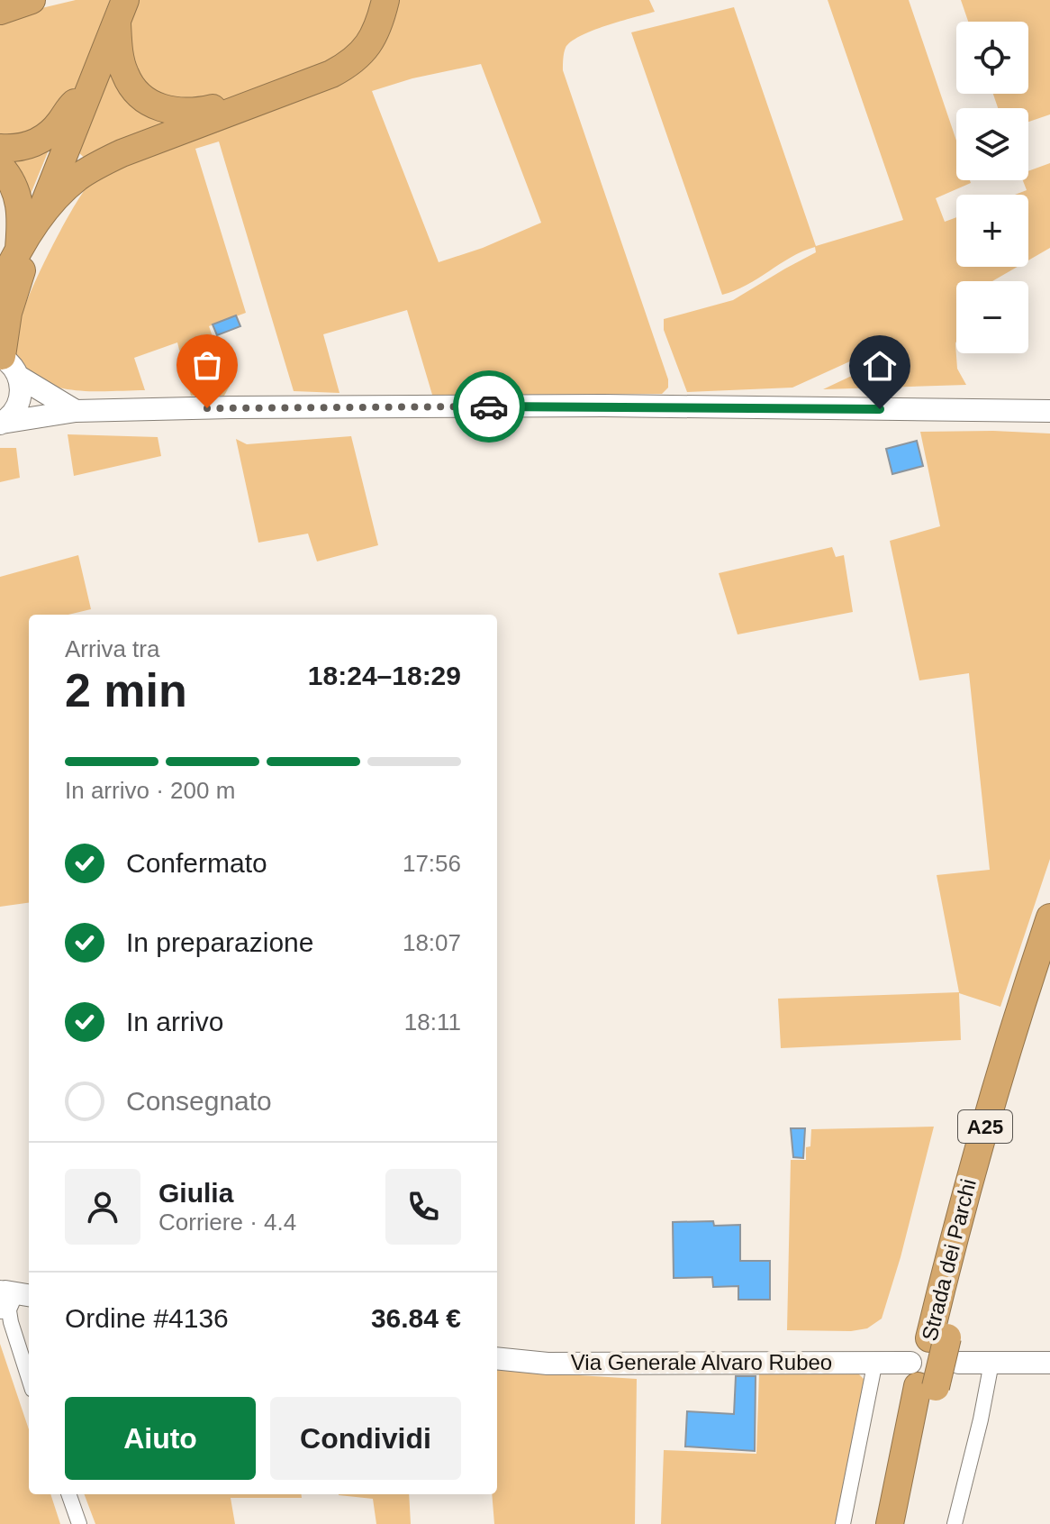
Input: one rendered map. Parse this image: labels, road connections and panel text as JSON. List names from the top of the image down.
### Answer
{
  "streets": {
    "highway": ["A25", "Strada dei Parchi"],
    "street": ["Via Generale Alvaro Rubeo"]
  },
  "crossings": [
    ["Strada dei Parchi", "Via Generale Alvaro Rubeo"]
  ],
  "page": {
    "map_buttons": ["+", "−"],
    "heading": ["2 min", "Arriva tra", "18:24–18:29"],
    "panel": [
      "Giulia",
      "Corriere · 4.4",
      "Ordine #4136",
      "36.84 €"
    ],
    "bar": "In arrivo · 200 m",
    "list": [
      ["Confermato", "17:56"],
      ["In preparazione", "18:07"],
      ["In arrivo", "18:11"],
      "Consegnato"
    ],
    "buttons": ["Aiuto", "Condividi"]
  }
}
